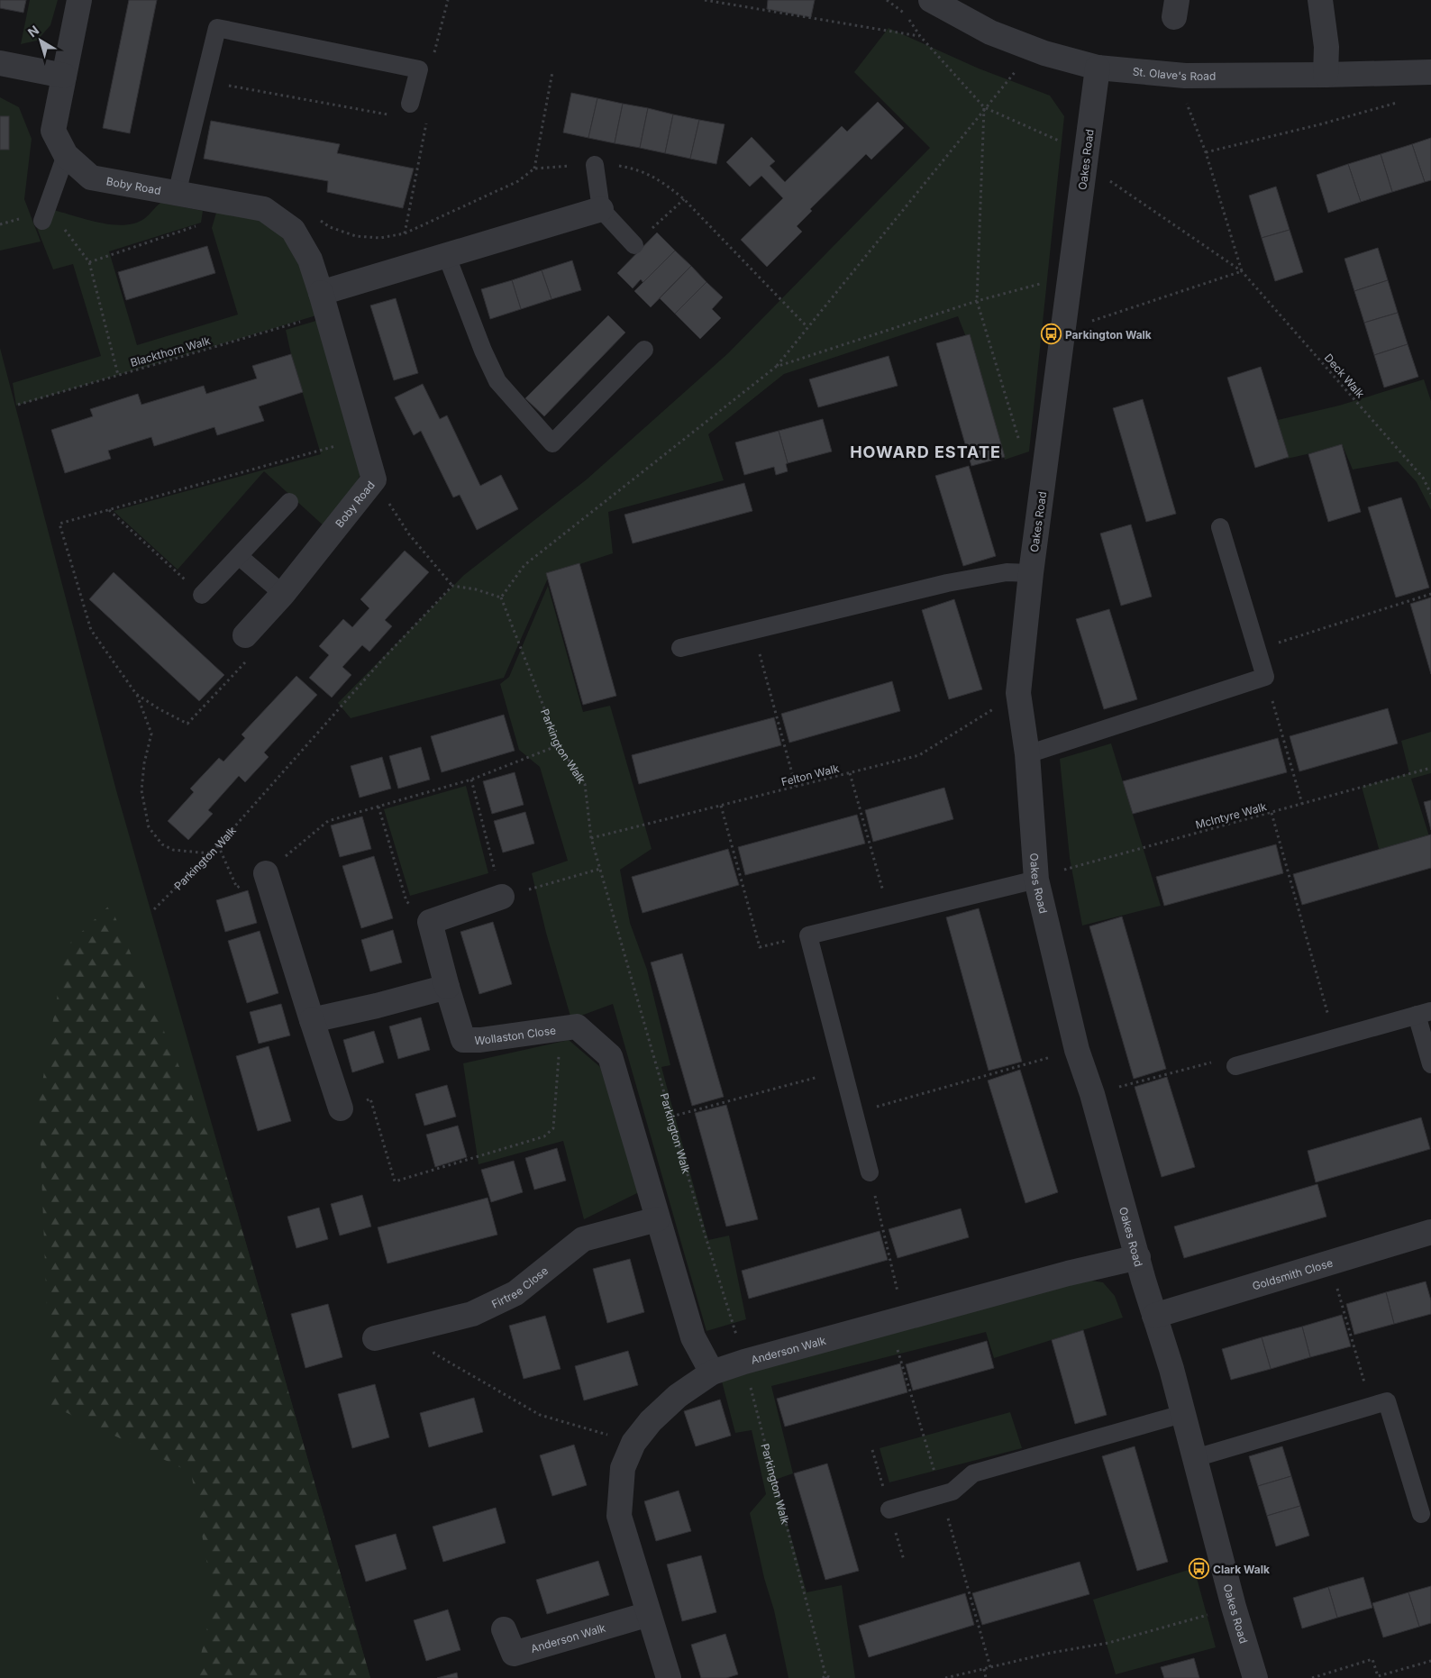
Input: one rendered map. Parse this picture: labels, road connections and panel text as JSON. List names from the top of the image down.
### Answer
{
  "streets": {
    "street": [
      "St. Olave's Road",
      "Oakes Road",
      "Boby Road",
      "Wollaston Close",
      "Goldsmith Close",
      "Firtree Close",
      "Anderson Walk"
    ],
    "path": [
      "Blackthorn Walk",
      "Deck Walk",
      "Parkington Walk",
      "Felton Walk",
      "McIntyre Walk"
    ]
  },
  "crossings": [
    ["St. Olave's Road", "Oakes Road"],
    ["Oakes Road", "Deck Walk"],
    ["Oakes Road", "Felton Walk"],
    ["Oakes Road", "McIntyre Walk"],
    ["Oakes Road", "Goldsmith Close"],
    ["Oakes Road", "Anderson Walk"],
    ["Boby Road", "Blackthorn Walk"],
    ["Parkington Walk", "Felton Walk"],
    ["Parkington Walk", "Anderson Walk"],
    ["Wollaston Close", "Firtree Close"]
  ],
  "districts": ["HOWARD ESTATE"],
  "places": {
    "bus stop": ["Parkington Walk", "Clark Walk"]
  },
  "north": "top left"
}
